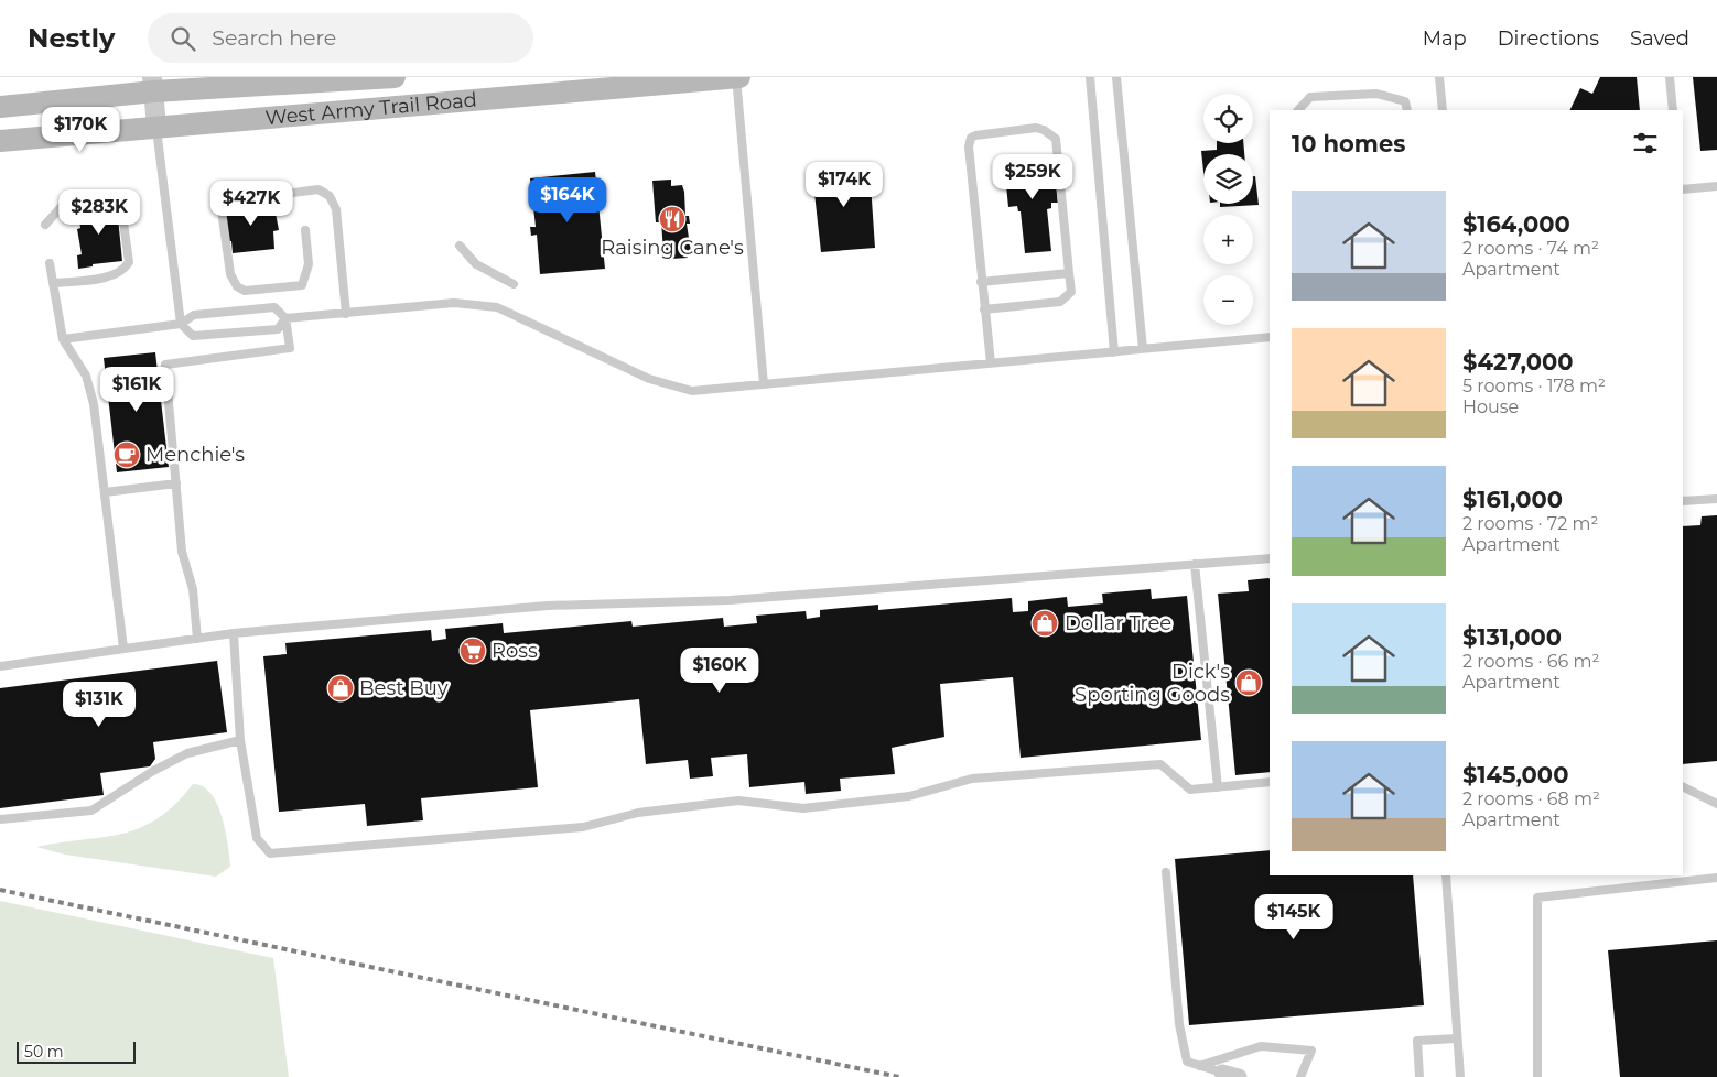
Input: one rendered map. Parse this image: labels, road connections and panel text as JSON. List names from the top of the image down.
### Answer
{
  "streets": {
    "main road": ["West Army Trail Road"]
  },
  "places": {
    "restaurant": ["Raising Cane's"],
    "cafe": ["Menchie's"],
    "shop": ["Dollar Tree", "Dick's Sporting Goods", "Best Buy"],
    "supermarket": ["Ross"]
  },
  "scale_bar": "50 m",
  "page": {
    "header": "Nestly",
    "search": "Search here",
    "nav": ["Map", "Directions", "Saved"],
    "map_buttons": ["+", "−"],
    "price": [
      "$170K",
      "$259K",
      "$174K",
      "$164K",
      "$427K",
      "$283K",
      "$161K",
      "$160K",
      "$131K",
      "$145K"
    ],
    "heading": "10 homes",
    "list": [
      {
        "name": "$164,000",
        "note": "2 rooms · 74 m² · Apartment"
      },
      {
        "name": "$427,000",
        "note": "5 rooms · 178 m² · House"
      },
      {
        "name": "$161,000",
        "note": "2 rooms · 72 m² · Apartment"
      },
      {
        "name": "$131,000",
        "note": "2 rooms · 66 m² · Apartment"
      },
      {
        "name": "$145,000",
        "note": "2 rooms · 68 m² · Apartment"
      }
    ],
    "scale": "50 m"
  }
}
